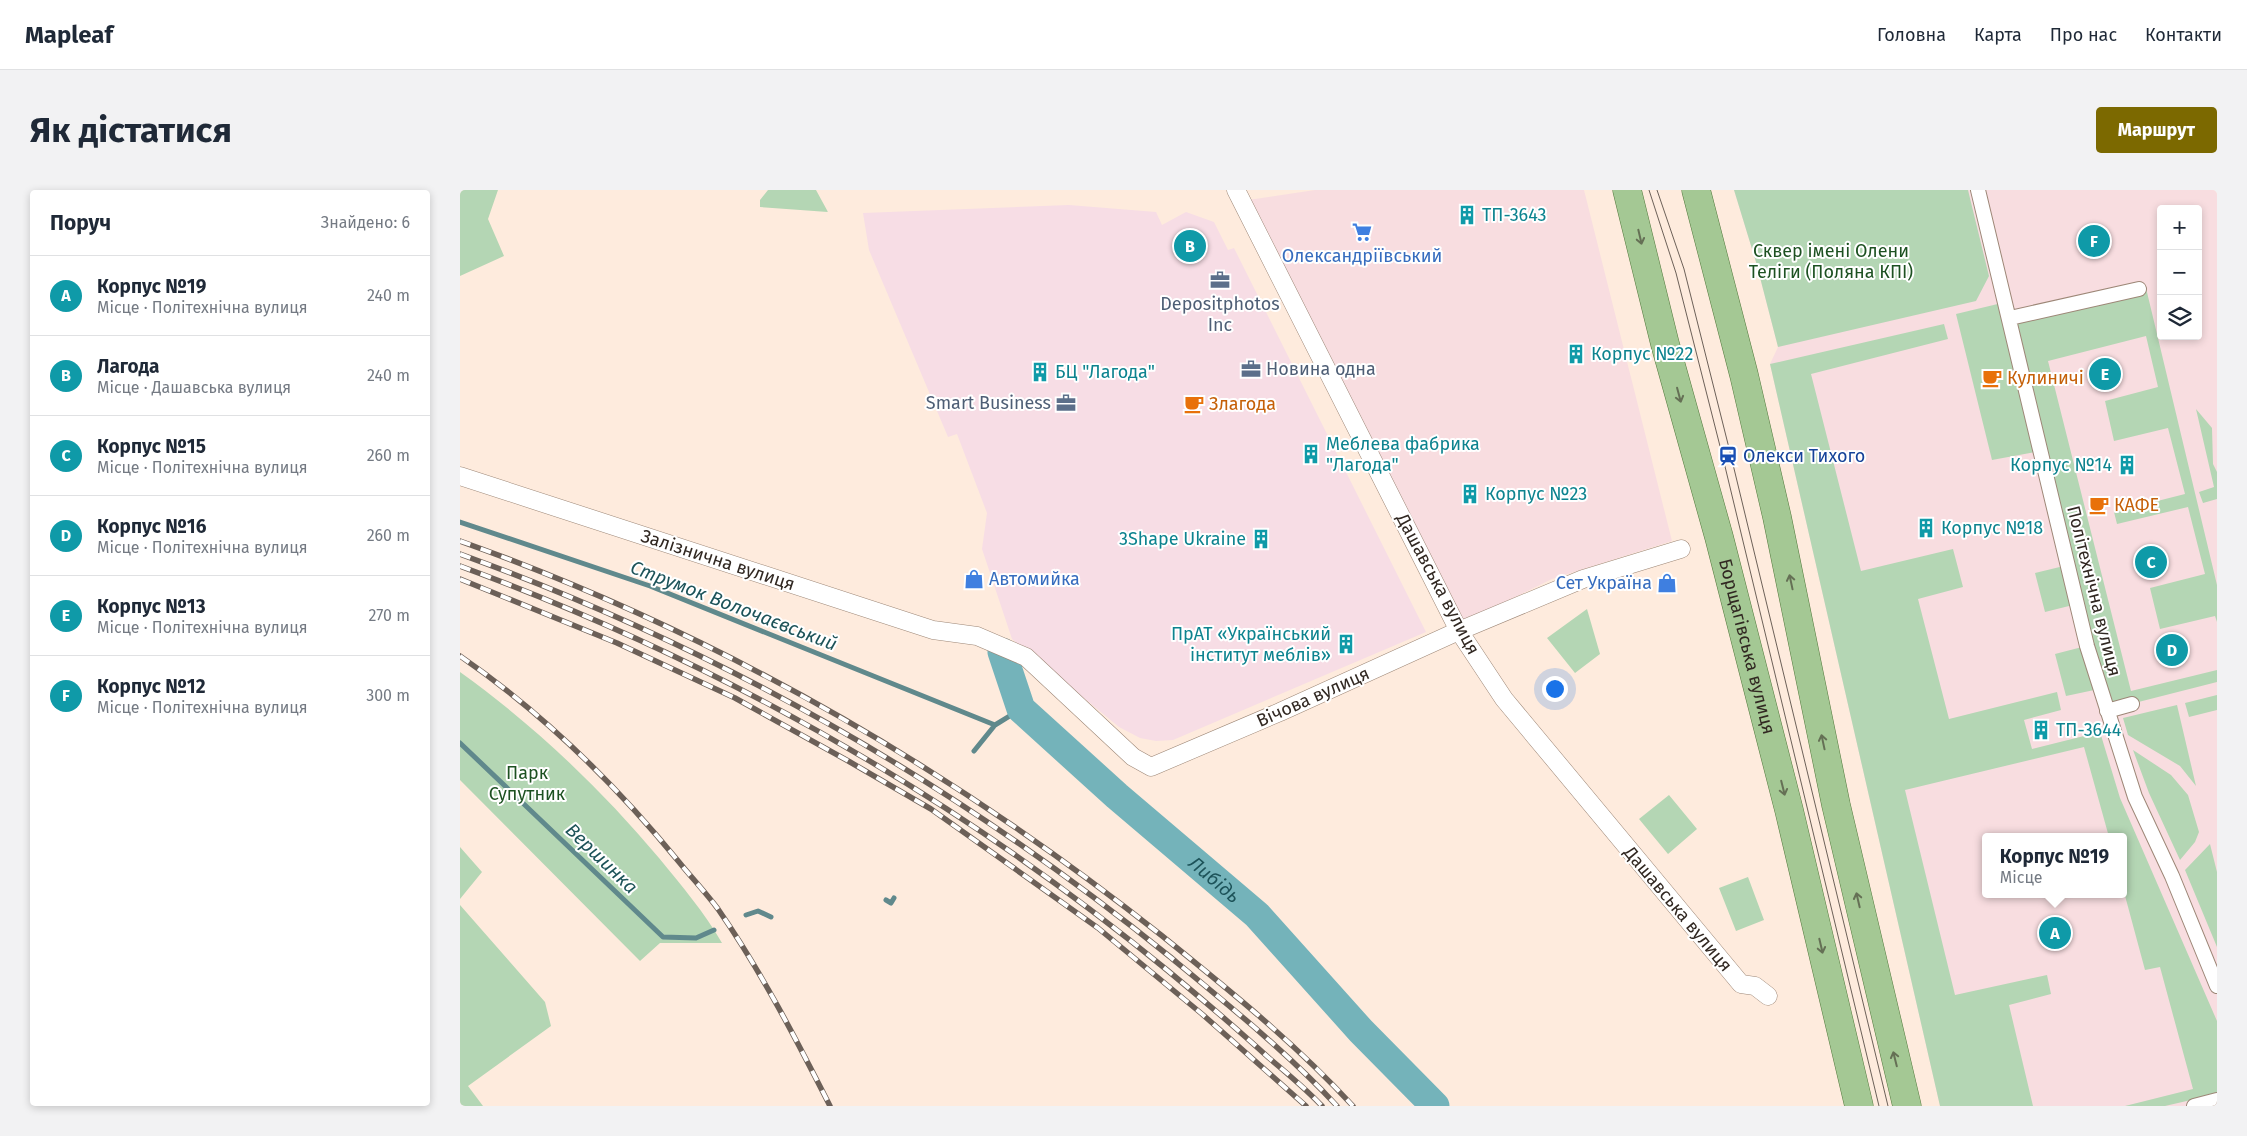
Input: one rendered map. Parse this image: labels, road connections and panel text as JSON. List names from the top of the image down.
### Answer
{
  "streets": {
    "main road": ["Борщагівська вулиця"],
    "street": [
      "Залізнична вулиця",
      "Дашавська вулиця",
      "Політехнічна вулиця",
      "Вічова вулиця"
    ]
  },
  "crossings": [
    ["Залізнична вулиця", "Вічова вулиця"],
    ["Дашавська вулиця", "Вічова вулиця"]
  ],
  "water": ["Струмок Волочаєвський", "Вершинка", "Либідь"],
  "parks": ["Сквер імені Олени Теліги (Поляна КПІ)", "Парк Супутник"],
  "places": {
    "building": [
      "ТП-3643",
      "Корпус №22",
      "БЦ \"Лагода\"",
      "Меблева фабрика \"Лагода\"",
      "Корпус №14",
      "Корпус №23",
      "Корпус №18",
      "3Shape Ukraine",
      "ПрАТ «Український інститут меблів»",
      "ТП-3644"
    ],
    "supermarket": ["Олександріївський"],
    "office": ["Depositphotos Inc", "Новина одна", "Smart Business"],
    "cafe": ["Кулиничі", "Злагода", "КАФЕ"],
    "station": ["Олекси Тихого"],
    "shop": ["Автомийка", "Сет Україна"]
  },
  "page": {
    "header": "Mapleaf",
    "nav": [
      "Головна",
      "Карта",
      "Про нас",
      "Контакти"
    ],
    "buttons": "Маршрут",
    "title": "Як дістатися",
    "heading": ["Поруч", "Знайдено: 6"],
    "map_buttons": ["+", "−"],
    "pins": [
      "F",
      "B",
      "E",
      "C",
      "D",
      "A"
    ],
    "list": [
      {
        "mark": "A",
        "name": "Корпус №19",
        "note": "Місце · Політехнічна вулиця",
        "value": "240 m"
      },
      {
        "mark": "B",
        "name": "Лагода",
        "note": "Місце · Дашавська вулиця",
        "value": "240 m"
      },
      {
        "mark": "C",
        "name": "Корпус №15",
        "note": "Місце · Політехнічна вулиця",
        "value": "260 m"
      },
      {
        "mark": "D",
        "name": "Корпус №16",
        "note": "Місце · Політехнічна вулиця",
        "value": "260 m"
      },
      {
        "mark": "E",
        "name": "Корпус №13",
        "note": "Місце · Політехнічна вулиця",
        "value": "270 m"
      },
      {
        "mark": "F",
        "name": "Корпус №12",
        "note": "Місце · Політехнічна вулиця",
        "value": "300 m"
      }
    ],
    "popup": ["Корпус №19", "Місце"]
  }
}
